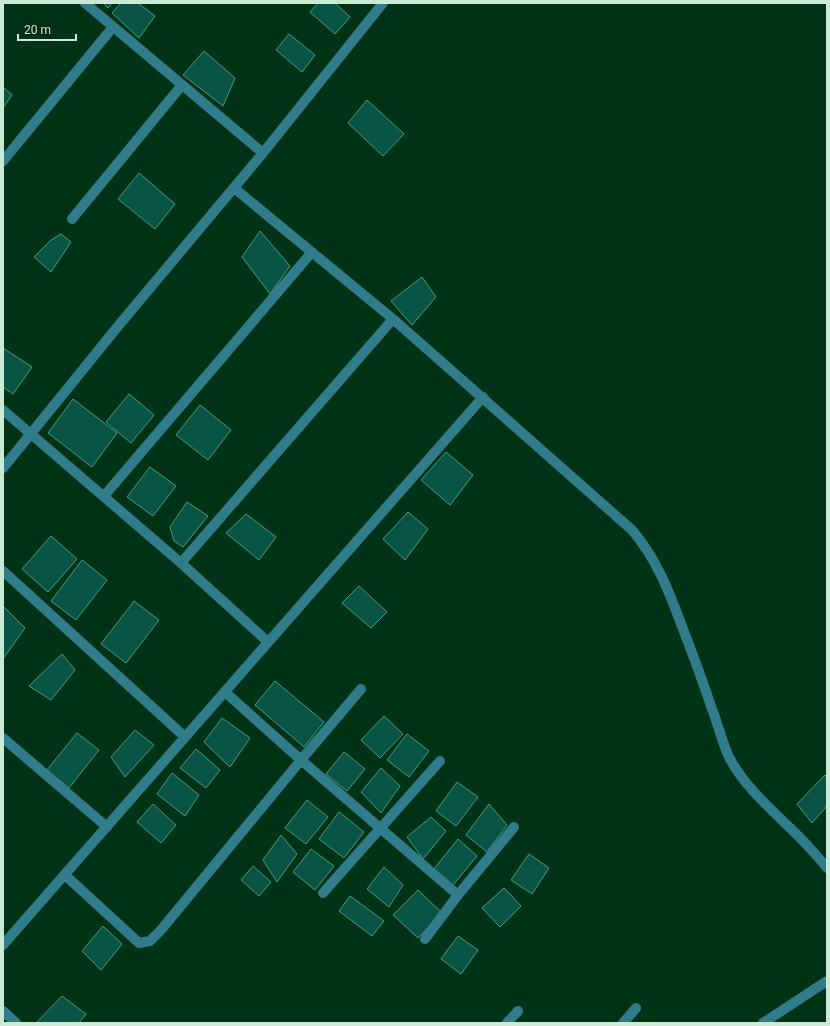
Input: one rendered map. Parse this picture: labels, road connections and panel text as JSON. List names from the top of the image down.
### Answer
{
  "scale_bar": "20 m"
}
